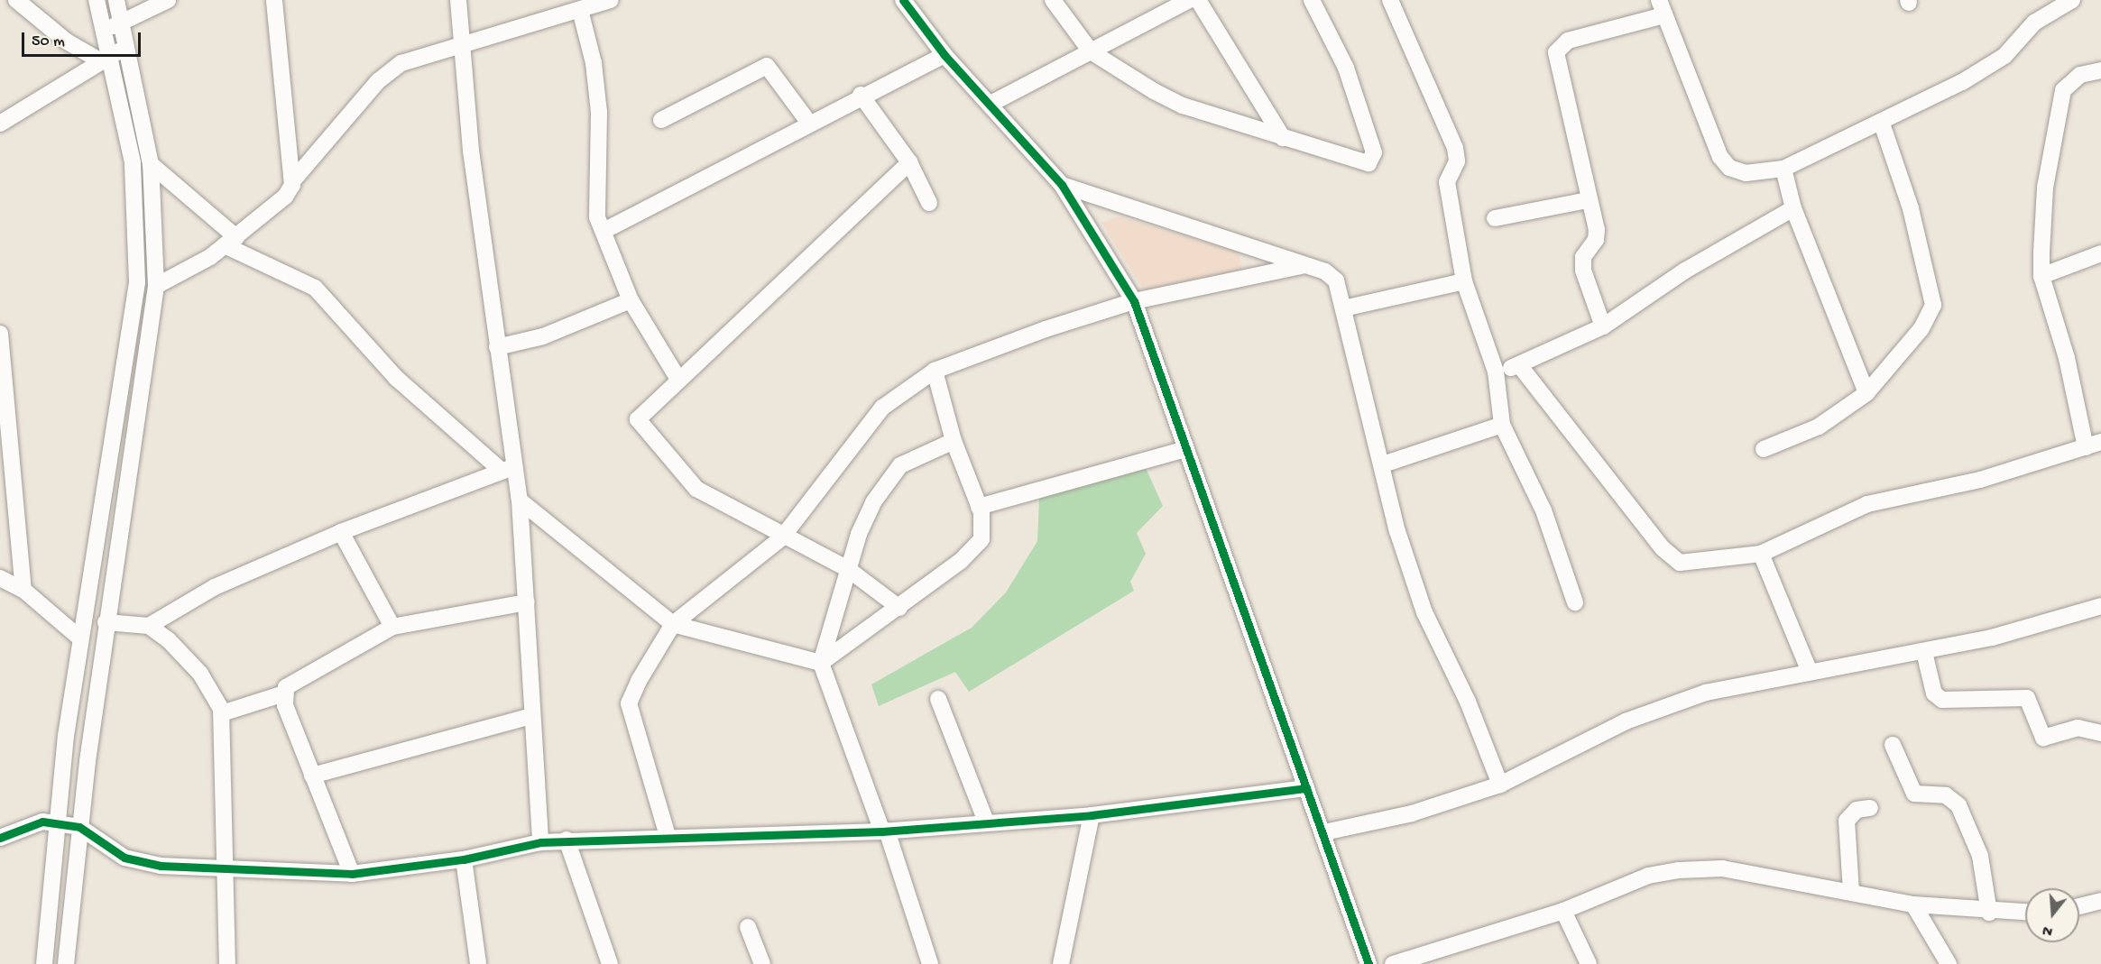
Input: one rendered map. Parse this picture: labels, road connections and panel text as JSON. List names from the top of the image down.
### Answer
{
  "scale_bar": "50 m",
  "north": "bottom"
}
